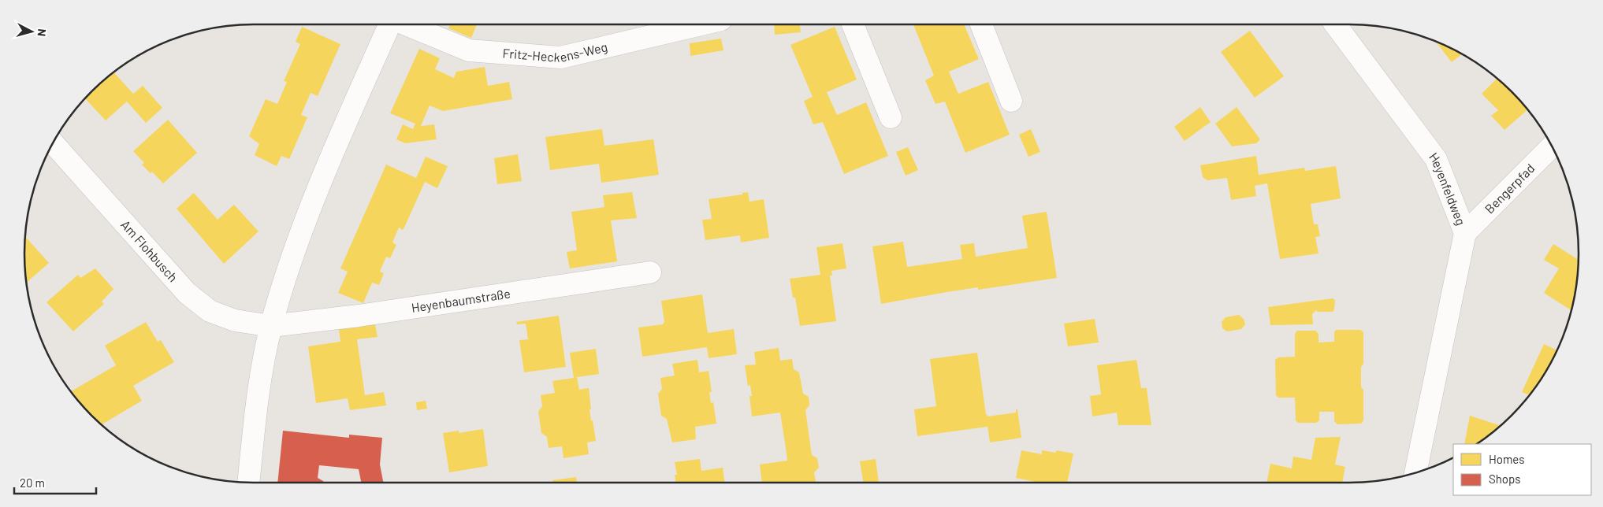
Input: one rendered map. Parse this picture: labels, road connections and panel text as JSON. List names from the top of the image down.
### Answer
{
  "streets": {
    "street": [
      "Fritz-Heckens-Weg",
      "Bengerpfad",
      "Heyenfeldweg",
      "Am Flohbusch",
      "Heyenbaumstraße"
    ]
  },
  "crossings": [
    ["Bengerpfad", "Heyenfeldweg"],
    ["Am Flohbusch", "Heyenbaumstraße"]
  ],
  "legend": ["Homes", "Shops"],
  "scale_bar": "20 m",
  "north": "right"
}
